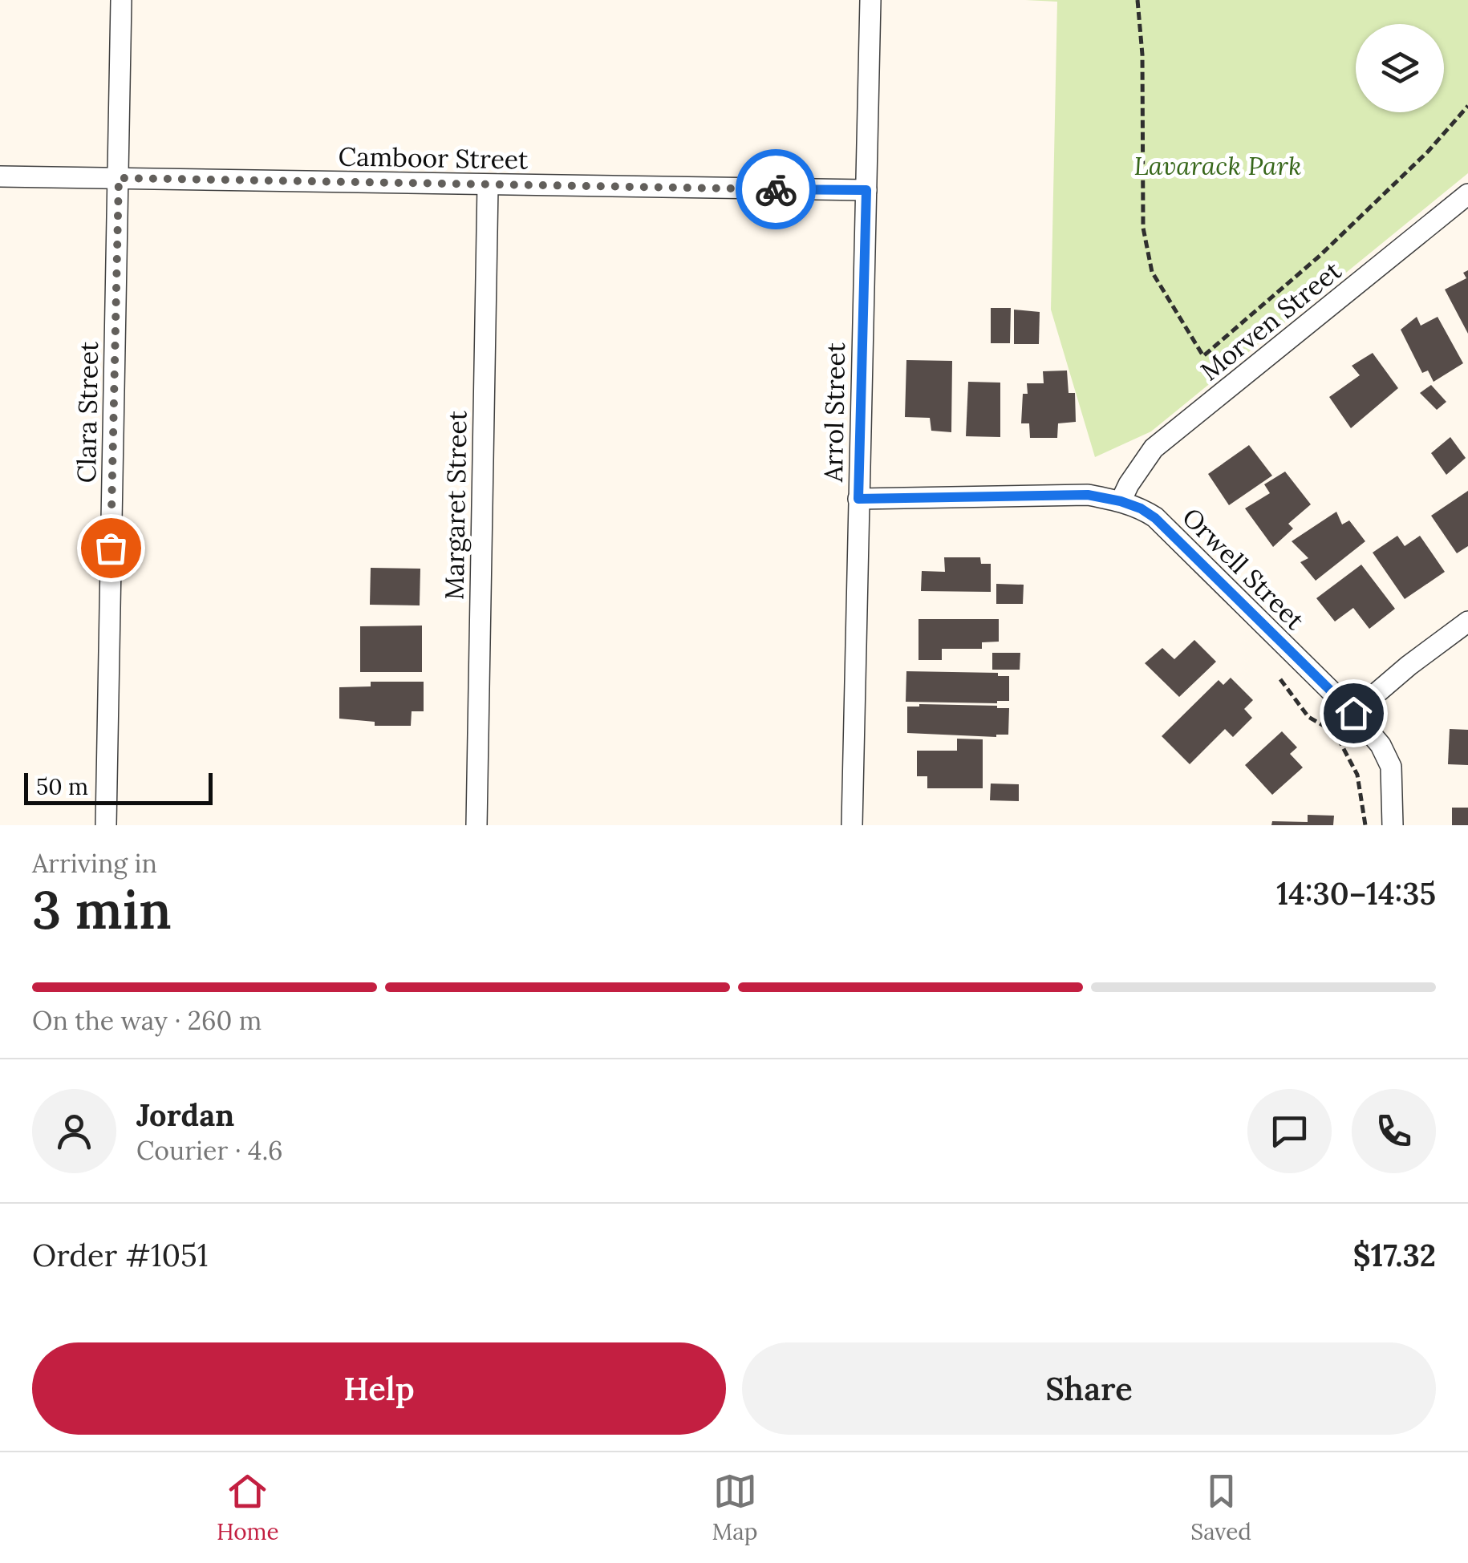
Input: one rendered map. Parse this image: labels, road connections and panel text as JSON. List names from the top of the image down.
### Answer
{
  "streets": {
    "street": [
      "Camboor Street",
      "Morven Street",
      "Clara Street",
      "Arrol Street",
      "Margaret Street",
      "Orwell Street"
    ]
  },
  "crossings": [
    ["Camboor Street", "Clara Street"],
    ["Camboor Street", "Arrol Street"],
    ["Camboor Street", "Margaret Street"],
    ["Morven Street", "Orwell Street"],
    ["Arrol Street", "Orwell Street"]
  ],
  "parks": ["Lavarack Park"],
  "scale_bar": "50 m",
  "page": {
    "scale": "50 m",
    "heading": ["3 min", "Arriving in", "14:30–14:35"],
    "panel": [
      "Jordan",
      "Courier · 4.6",
      "Order #1051",
      "$17.32"
    ],
    "bar": "On the way · 260 m",
    "buttons": ["Help", "Share"],
    "tabs": ["Home", "Map", "Saved"]
  }
}
